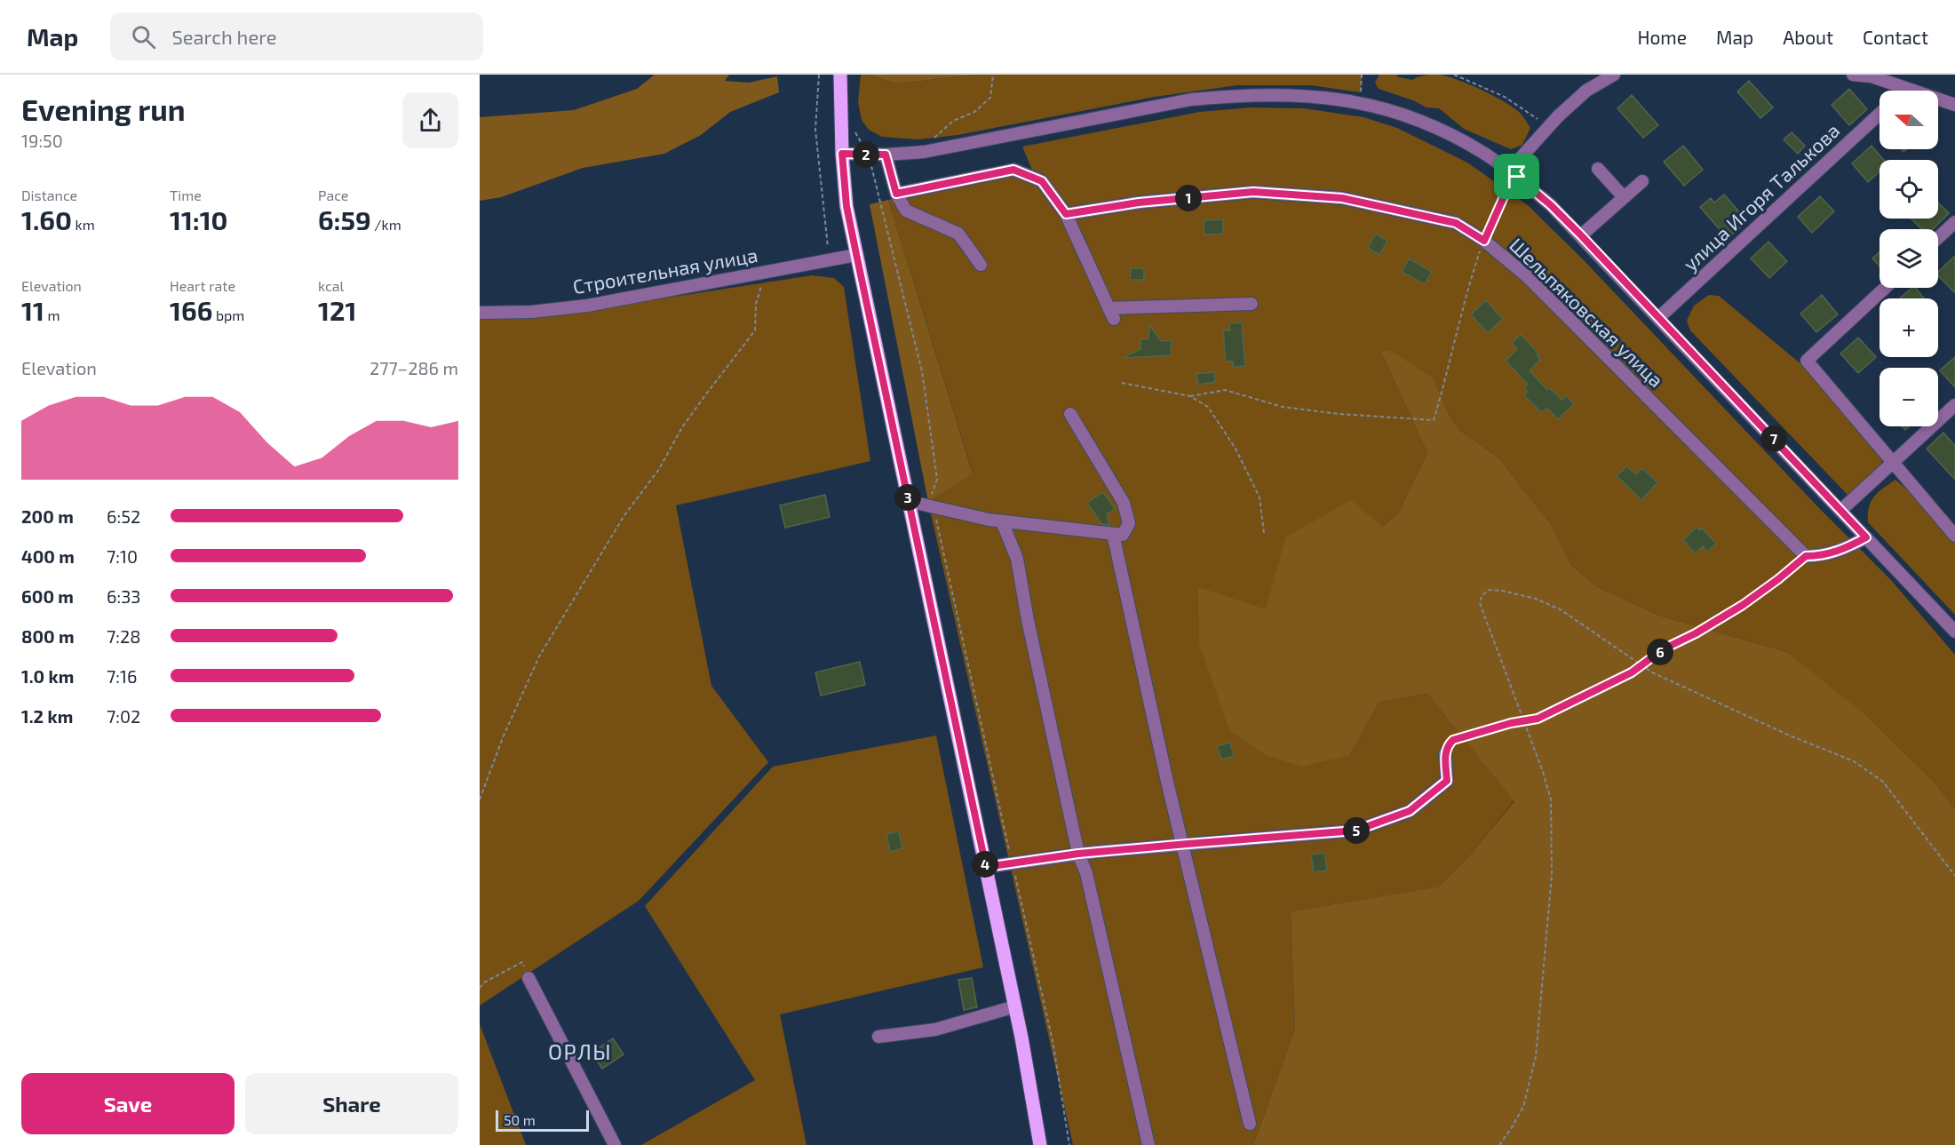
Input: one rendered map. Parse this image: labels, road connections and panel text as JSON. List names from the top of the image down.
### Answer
{
  "streets": {
    "street": ["улица Игоря Талькова", "Строительная улица", "Шельпяковская улица"]
  },
  "districts": ["ОРЛЫ"],
  "scale_bar": "50 m",
  "north": "left",
  "page": {
    "header": "Map",
    "search": "Search here",
    "nav": [
      "Home",
      "Map",
      "About",
      "Contact"
    ],
    "heading": ["Evening run", "19:50"],
    "map_buttons": ["+", "−"],
    "pins": [
      "2",
      "1",
      "7",
      "3",
      "6",
      "5",
      "4"
    ],
    "stats": [
      ["Distance", "1.60 km"],
      ["Time", "11:10"],
      ["Pace", "6:59 /km"],
      ["Elevation", "11 m"],
      ["Heart rate", "166 bpm"],
      ["kcal", "121"]
    ],
    "chart": ["Elevation", "277–286 m"],
    "list": [
      {
        "name": "200 m",
        "note": "6:52"
      },
      {
        "name": "400 m",
        "note": "7:10"
      },
      {
        "name": "600 m",
        "note": "6:33"
      },
      {
        "name": "800 m",
        "note": "7:28"
      },
      {
        "name": "1.0 km",
        "note": "7:16"
      },
      {
        "name": "1.2 km",
        "note": "7:02"
      }
    ],
    "buttons": ["Save", "Share"],
    "scale": "50 m"
  }
}
